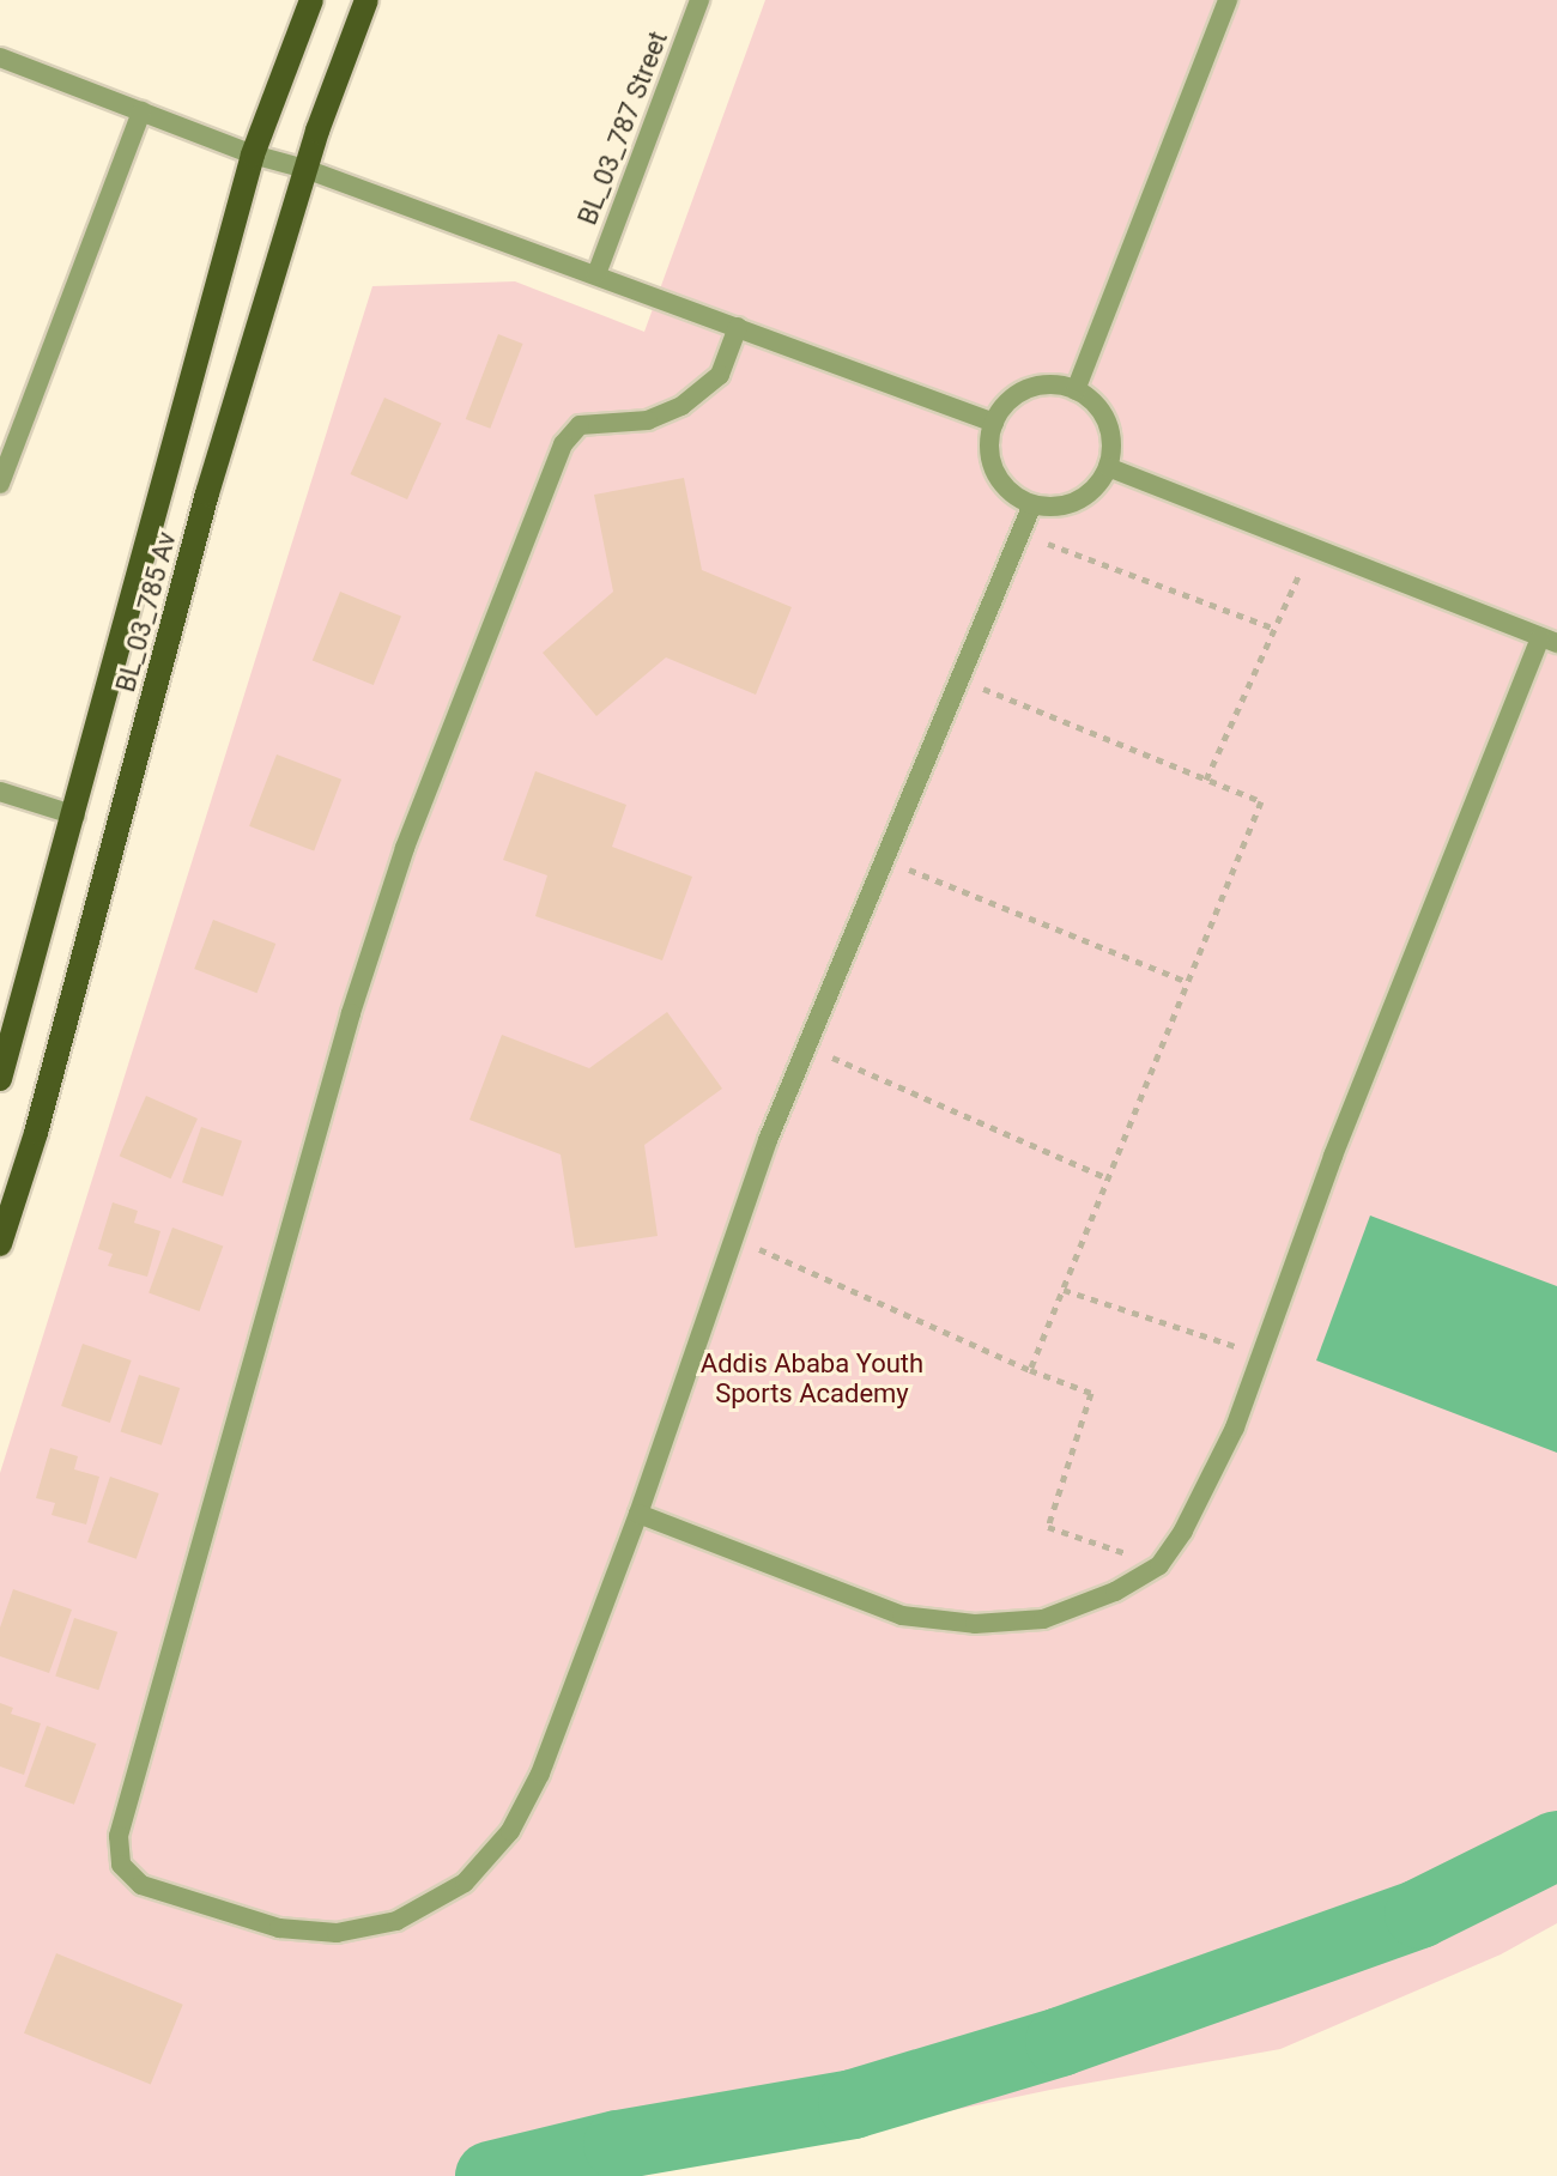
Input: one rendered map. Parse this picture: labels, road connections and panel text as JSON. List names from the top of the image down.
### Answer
{
  "streets": {
    "main road": ["BL_03_785 Av"],
    "street": ["BL_03_787 Street"]
  },
  "parks": ["Addis Ababa Youth Sports Academy"]
}
